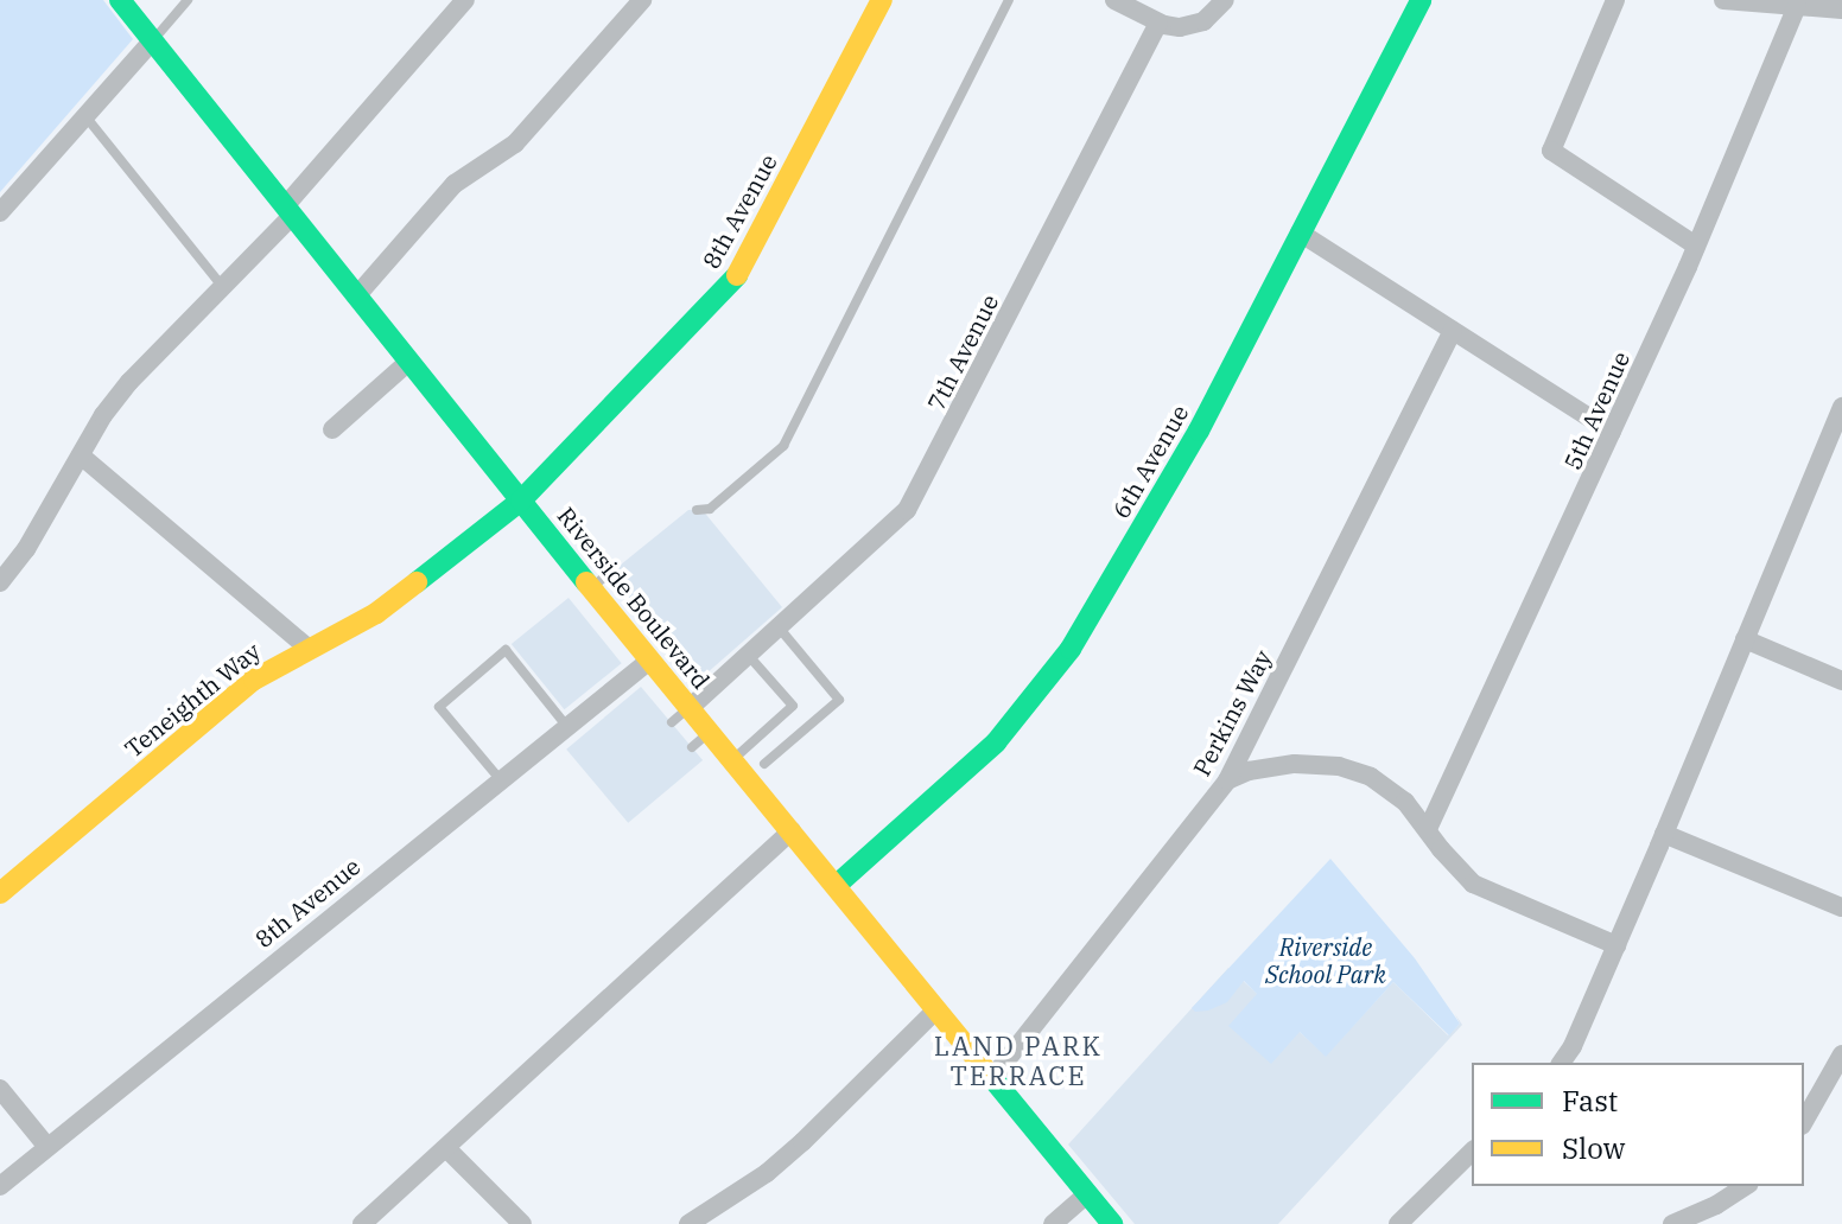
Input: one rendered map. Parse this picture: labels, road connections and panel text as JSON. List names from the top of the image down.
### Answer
{
  "streets": {
    "street": [
      "8th Avenue",
      "7th Avenue",
      "5th Avenue",
      "6th Avenue",
      "Riverside Boulevard",
      "Teneighth Way",
      "Perkins Way"
    ]
  },
  "crossings": [
    ["8th Avenue", "Riverside Boulevard"],
    ["8th Avenue", "Teneighth Way"],
    ["7th Avenue", "Riverside Boulevard"],
    ["6th Avenue", "Riverside Boulevard"],
    ["Riverside Boulevard", "Teneighth Way"],
    ["Riverside Boulevard", "Perkins Way"]
  ],
  "districts": ["LAND PARK TERRACE"],
  "parks": ["Riverside School Park"],
  "legend": ["Fast", "Slow"]
}
